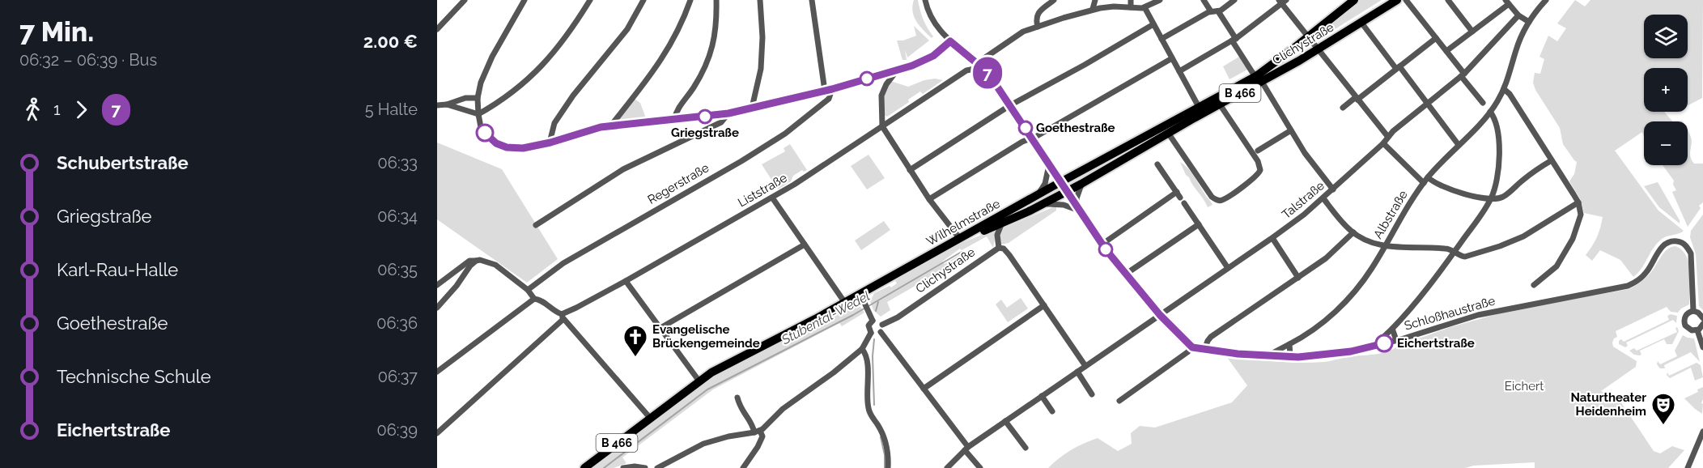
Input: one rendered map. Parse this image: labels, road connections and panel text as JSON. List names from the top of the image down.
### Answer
{
  "streets": {
    "main road": ["Clichystraße", "B 466", "Wilhelmstraße"],
    "street": [
      "Regerstraße",
      "Liststraße",
      "Talstraße",
      "Albstraße",
      "Schloßhaustraße"
    ]
  },
  "crossings": [
    ["Clichystraße", "Wilhelmstraße"],
    ["Albstraße", "Schloßhaustraße"]
  ],
  "water": ["Stubental-Wedel"],
  "parks": ["Eichert"],
  "places": {
    "other": ["Griegstraße", "Goethestraße", "Eichertstraße"],
    "church": ["Evangelische Brückengemeinde"],
    "theatre": ["Naturtheater Heidenheim"]
  },
  "lines": ["bus line 7"],
  "page": {
    "heading": ["7 Min.", "06:32 – 06:39 · Bus", "2.00 €"],
    "on_map": "7",
    "map_buttons": ["+", "−"],
    "legs": ["1", "7", "5 Halte"],
    "list": [
      {
        "name": "Schubertstraße",
        "value": "06:33"
      },
      {
        "name": "Griegstraße",
        "value": "06:34"
      },
      {
        "name": "Karl-Rau-Halle",
        "value": "06:35"
      },
      {
        "name": "Goethestraße",
        "value": "06:36"
      },
      {
        "name": "Technische Schule",
        "value": "06:37"
      },
      {
        "name": "Eichertstraße",
        "value": "06:39"
      }
    ]
  }
}
